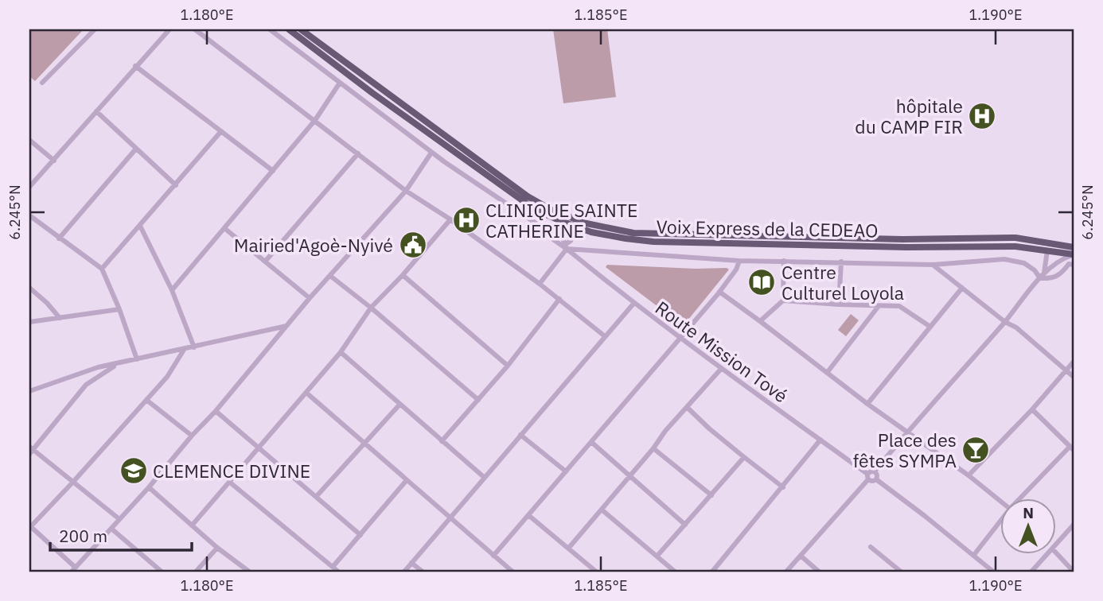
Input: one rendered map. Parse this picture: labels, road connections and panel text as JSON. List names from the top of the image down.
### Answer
{
  "streets": {
    "main road": ["Voix Express de la CEDEAO"],
    "street": ["Route Mission Tové"]
  },
  "places": {
    "hospital": ["hôpitale du CAMP FIR", "CLINIQUE SAINTE CATHERINE"],
    "public building": ["Mairied'Agoè-Nyivé"],
    "library": ["Centre Culturel Loyola"],
    "bar": ["Place des fêtes SYMPA"],
    "school or university": ["CLEMENCE DIVINE"]
  },
  "scale_bar": "200 m",
  "north": "top",
  "coordinates": [
    "1.180°E",
    "1.185°E",
    "1.190°E",
    "6.245°N"
  ]
}
